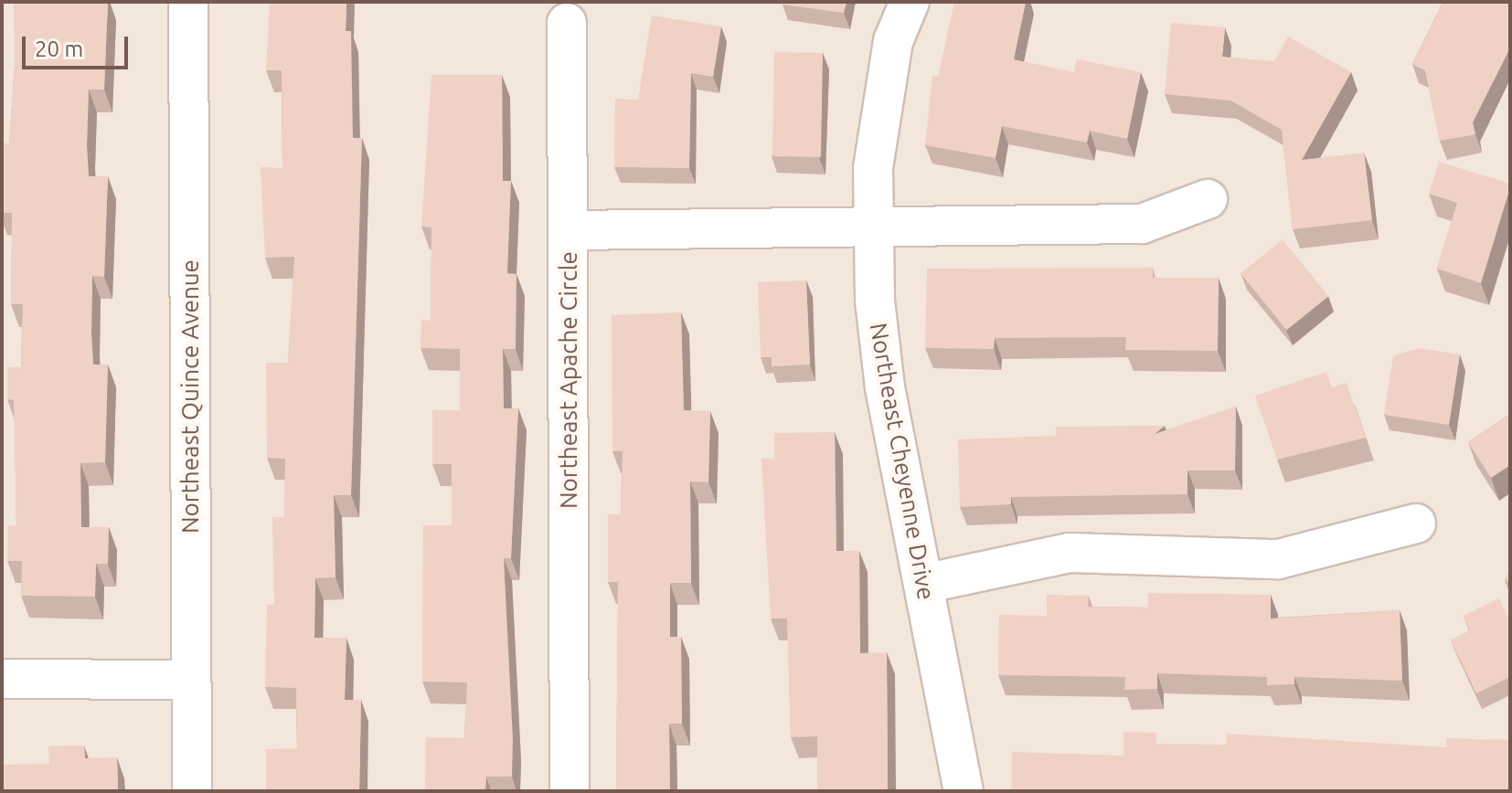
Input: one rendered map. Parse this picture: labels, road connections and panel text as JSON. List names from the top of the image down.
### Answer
{
  "streets": {
    "street": ["Northeast Apache Circle", "Northeast Quince Avenue", "Northeast Cheyenne Drive"]
  },
  "crossings": [
    ["Northeast Apache Circle", "Northeast Cheyenne Drive"]
  ],
  "scale_bar": "20 m"
}
